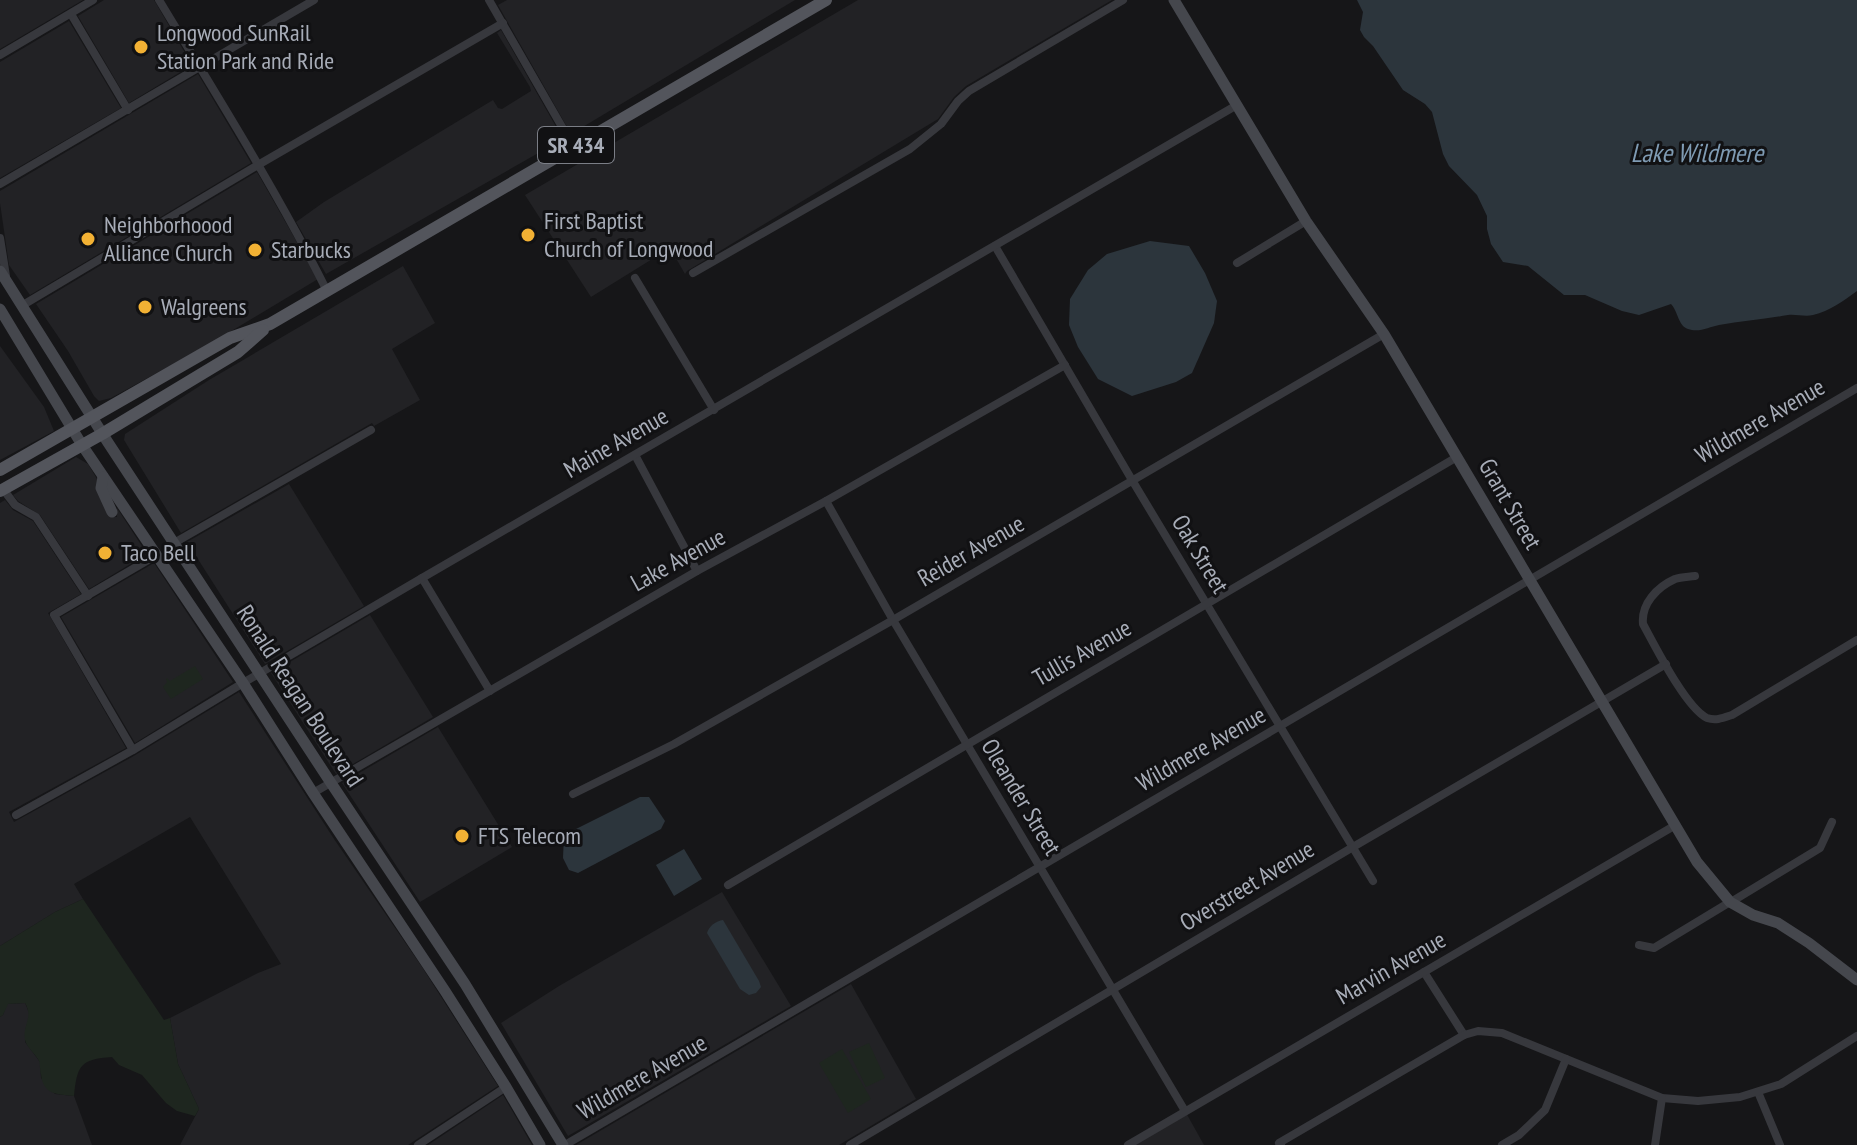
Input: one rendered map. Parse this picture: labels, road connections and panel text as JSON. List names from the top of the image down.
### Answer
{
  "streets": {
    "main road": ["SR 434", "Grant Street", "Ronald Reagan Boulevard"],
    "street": [
      "Wildmere Avenue",
      "Maine Avenue",
      "Reider Avenue",
      "Oak Street",
      "Lake Avenue",
      "Tullis Avenue",
      "Oleander Street",
      "Overstreet Avenue",
      "Marvin Avenue"
    ]
  },
  "crossings": [
    ["SR 434", "Ronald Reagan Boulevard"],
    ["Wildmere Avenue", "Grant Street"],
    ["Wildmere Avenue", "Oak Street"],
    ["Wildmere Avenue", "Ronald Reagan Boulevard"],
    ["Wildmere Avenue", "Oleander Street"],
    ["Maine Avenue", "Grant Street"],
    ["Maine Avenue", "Oak Street"],
    ["Maine Avenue", "Ronald Reagan Boulevard"],
    ["Grant Street", "Reider Avenue"],
    ["Grant Street", "Tullis Avenue"],
    ["Grant Street", "Overstreet Avenue"],
    ["Grant Street", "Marvin Avenue"],
    ["Reider Avenue", "Oak Street"],
    ["Reider Avenue", "Oleander Street"],
    ["Oak Street", "Lake Avenue"],
    ["Oak Street", "Tullis Avenue"],
    ["Oak Street", "Overstreet Avenue"],
    ["Lake Avenue", "Ronald Reagan Boulevard"],
    ["Lake Avenue", "Oleander Street"],
    ["Tullis Avenue", "Oleander Street"],
    ["Oleander Street", "Overstreet Avenue"],
    ["Oleander Street", "Marvin Avenue"]
  ],
  "water": ["Lake Wildmere"],
  "places": [
    "Longwood SunRail Station Park and Ride",
    "First Baptist Church of Longwood",
    "Neighborhoood Alliance Church",
    "Starbucks",
    "Walgreens",
    "Taco Bell",
    "FTS Telecom"
  ]
}
